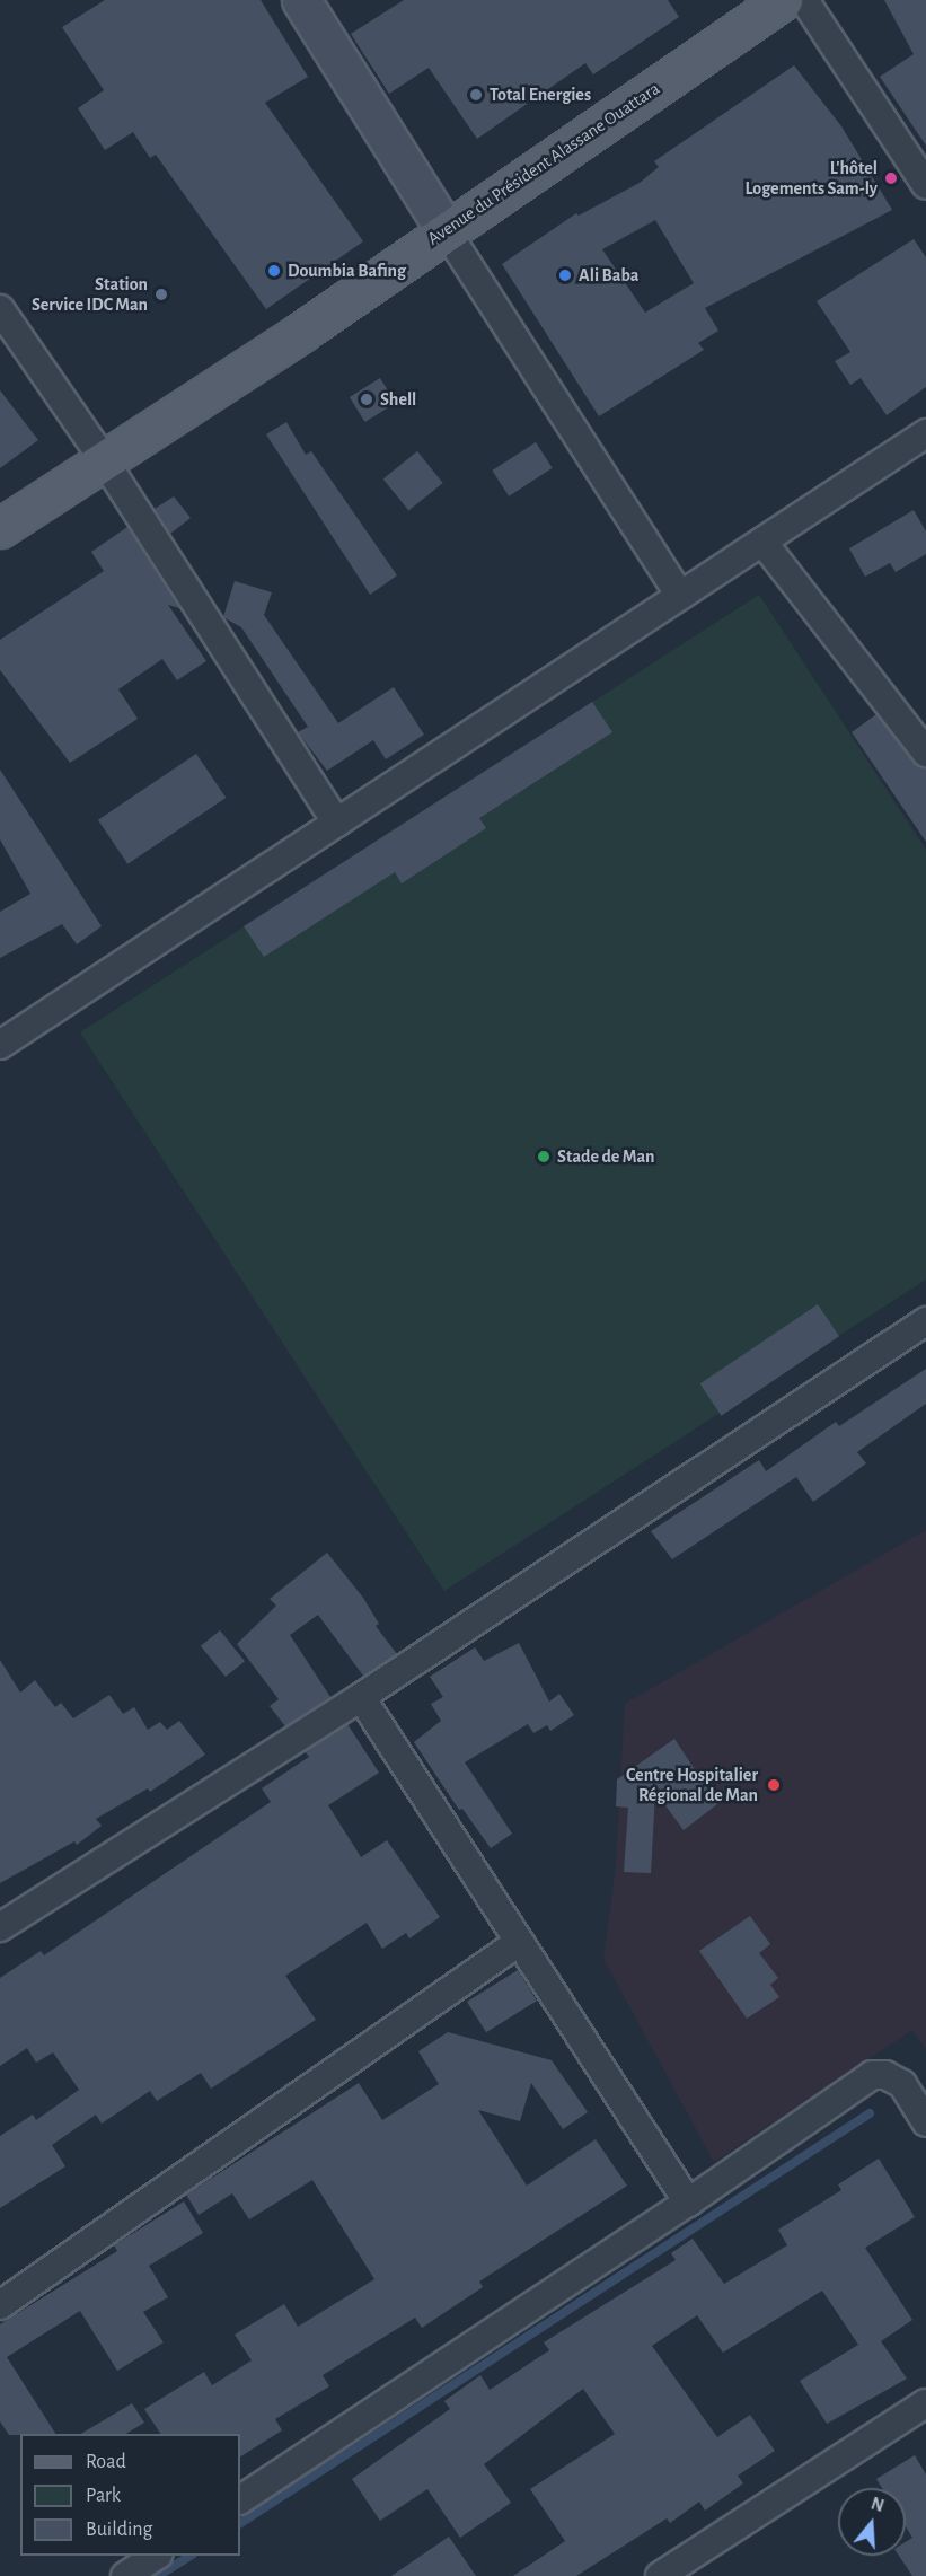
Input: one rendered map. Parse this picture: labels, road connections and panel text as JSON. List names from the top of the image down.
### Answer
{
  "streets": {
    "main road": ["Avenue du Président Alassane Ouattara"]
  },
  "places": [
    "Total Energies",
    "L'hôtel Logements Sam-ly",
    "Doumbia Bafing",
    "Ali Baba",
    "Station Service IDC Man",
    "Shell",
    "Stade de Man",
    "Centre Hospitalier Régional de Man"
  ],
  "legend": ["Road", "Park", "Building"],
  "north": "top"
}
